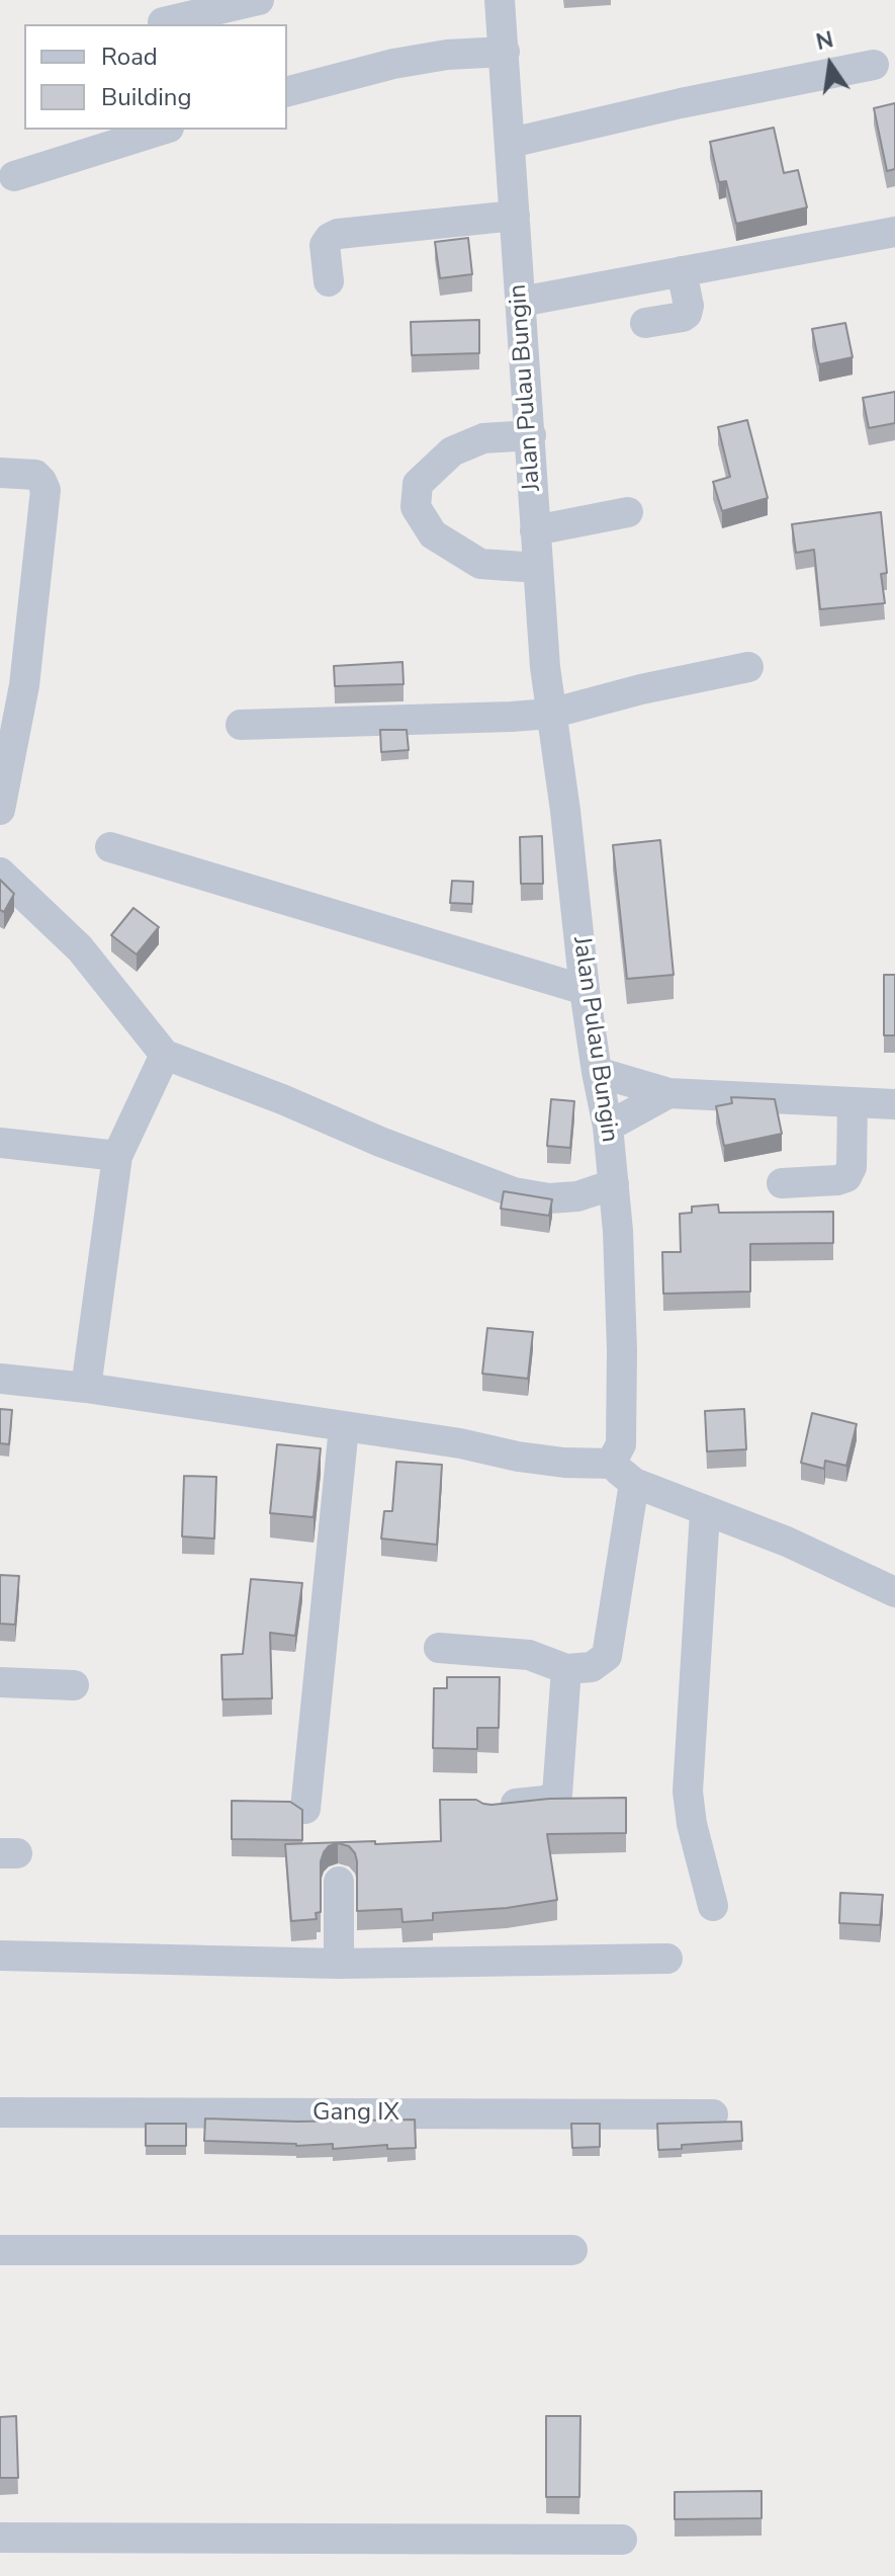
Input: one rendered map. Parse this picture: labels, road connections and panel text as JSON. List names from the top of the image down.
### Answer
{
  "streets": {
    "street": ["Jalan Pulau Bungin", "Gang IX"]
  },
  "legend": ["Road", "Building"],
  "north": "top"
}
